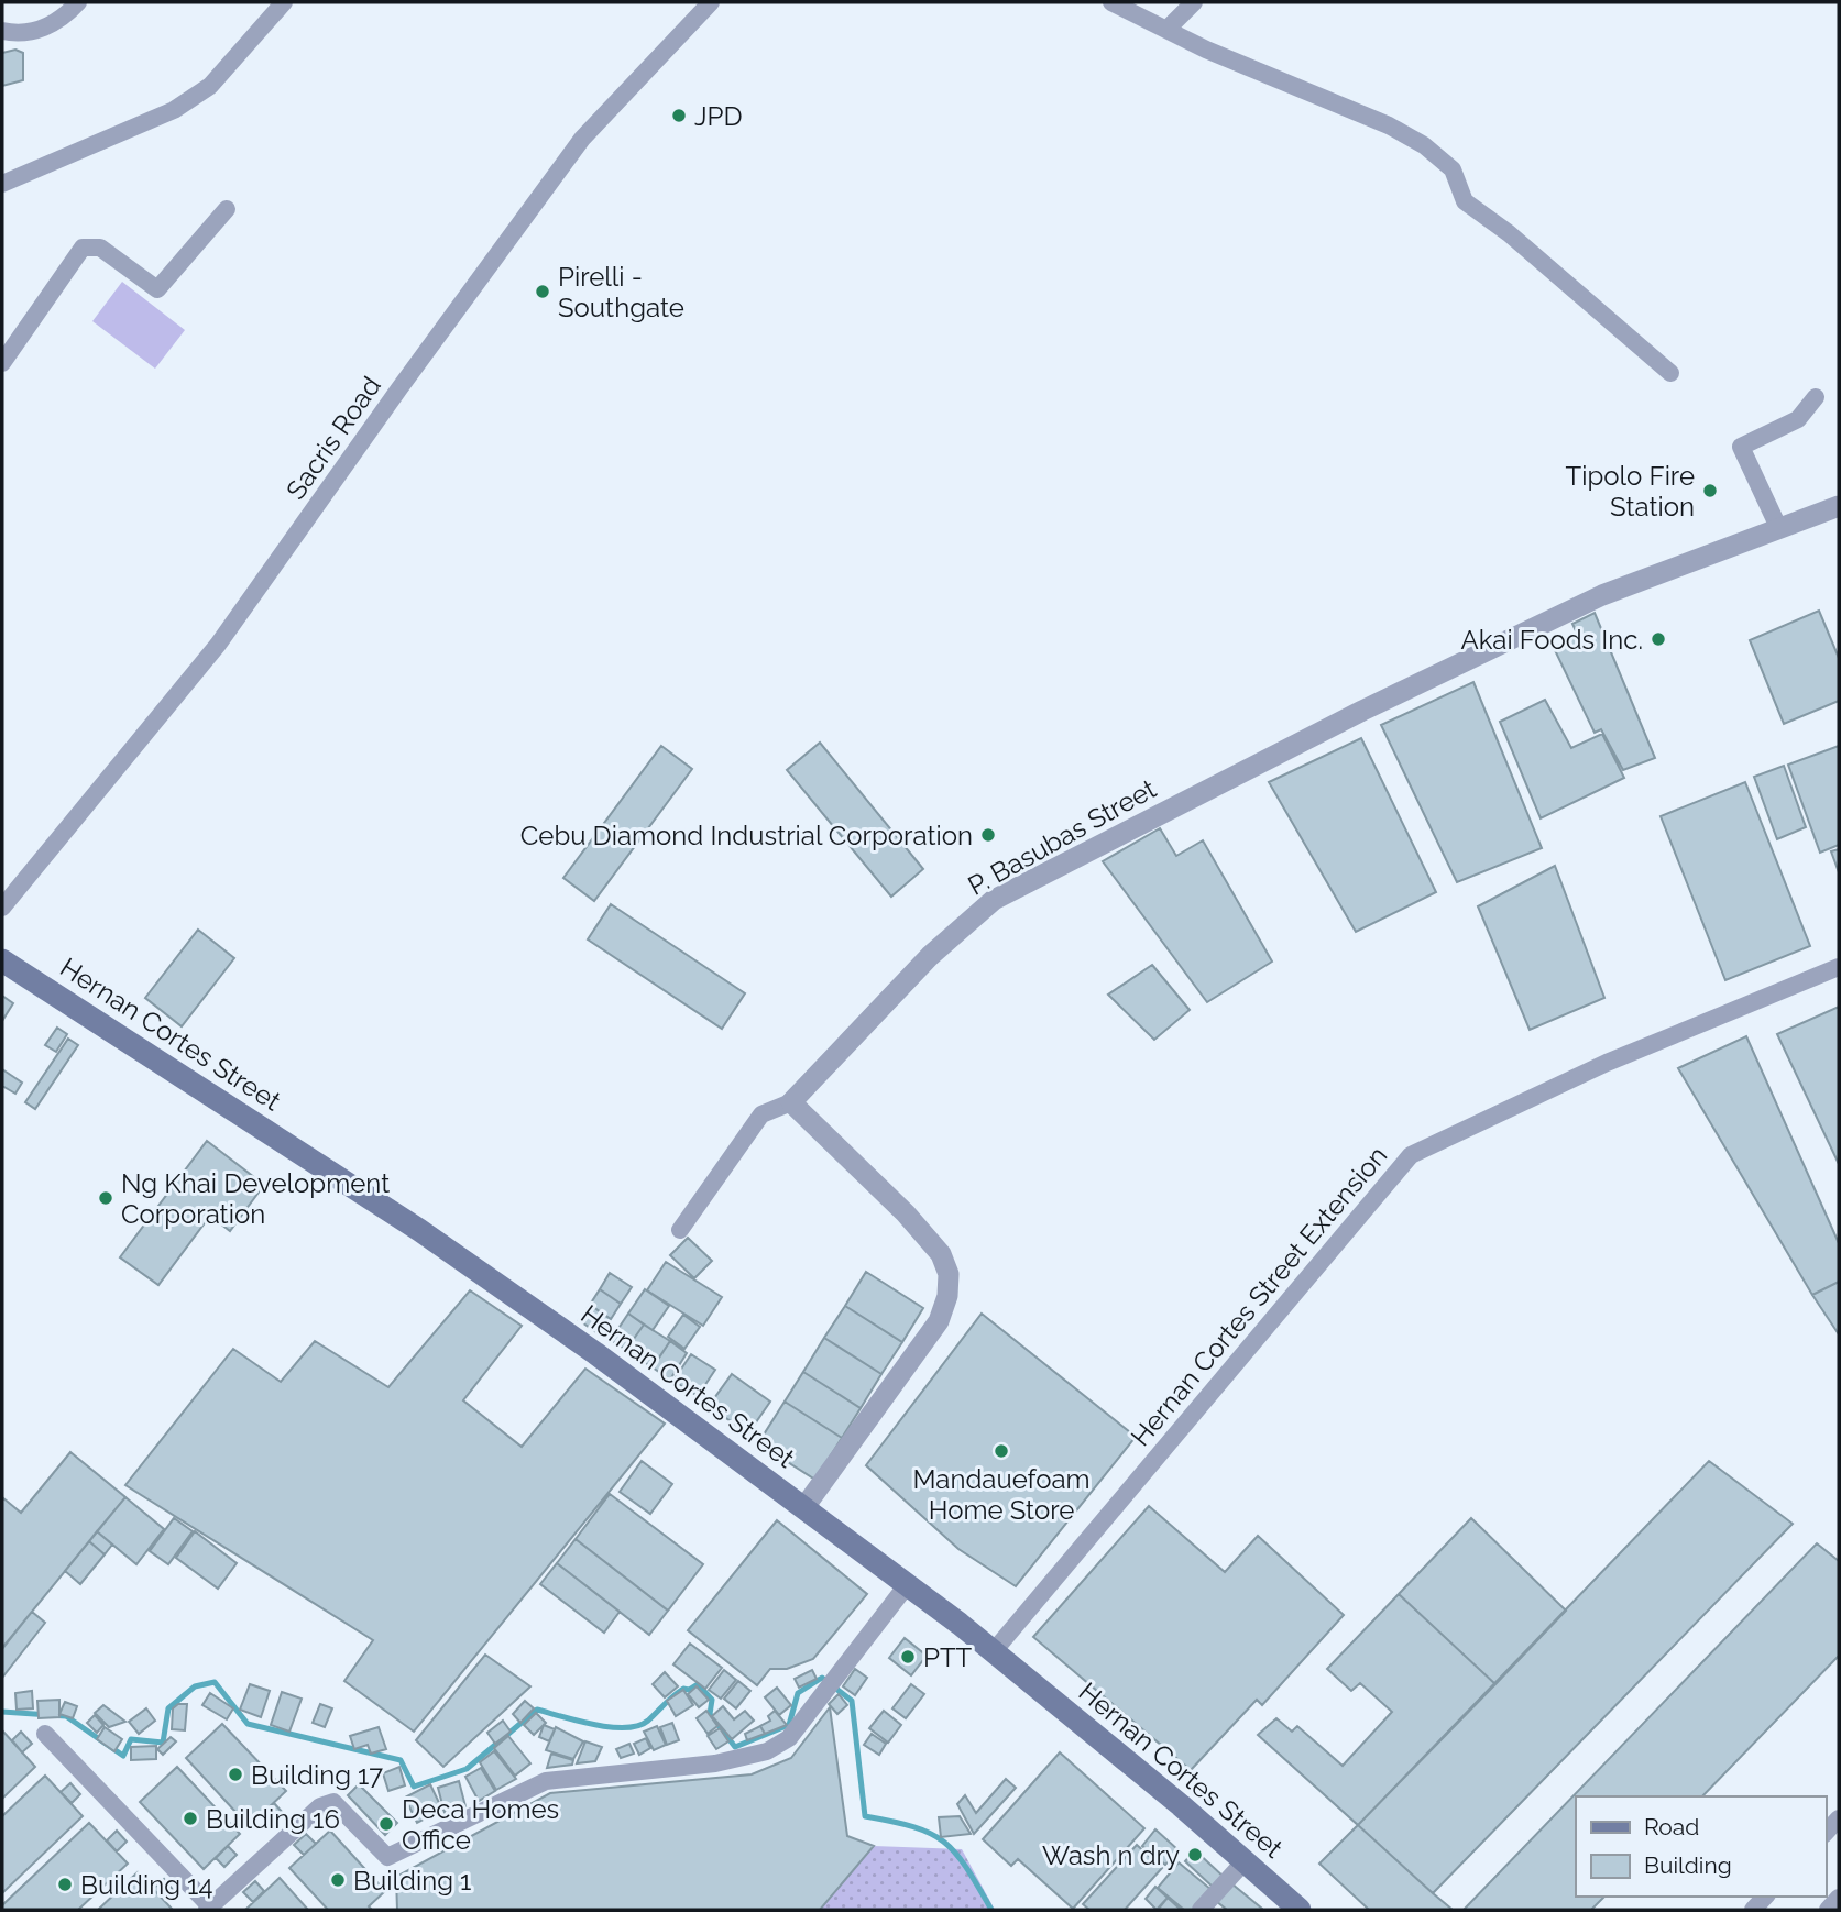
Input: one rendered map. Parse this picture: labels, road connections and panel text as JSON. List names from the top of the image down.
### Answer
{
  "streets": {
    "main road": ["Hernan Cortes Street"],
    "street": ["Sacris Road", "P. Basubas Street", "Hernan Cortes Street Extension"]
  },
  "crossings": [
    ["Hernan Cortes Street", "Hernan Cortes Street Extension"]
  ],
  "places": [
    "JPD",
    "Pirelli - Southgate",
    "Tipolo Fire Station",
    "Akai Foods Inc.",
    "Cebu Diamond Industrial Corporation",
    "Ng Khai Development Corporation",
    "Mandauefoam Home Store",
    "PTT",
    "Building 17",
    "Building 16",
    "Deca Homes Office",
    "Wash n dry",
    "Building 1",
    "Building 14"
  ],
  "legend": ["Road", "Building"]
}
